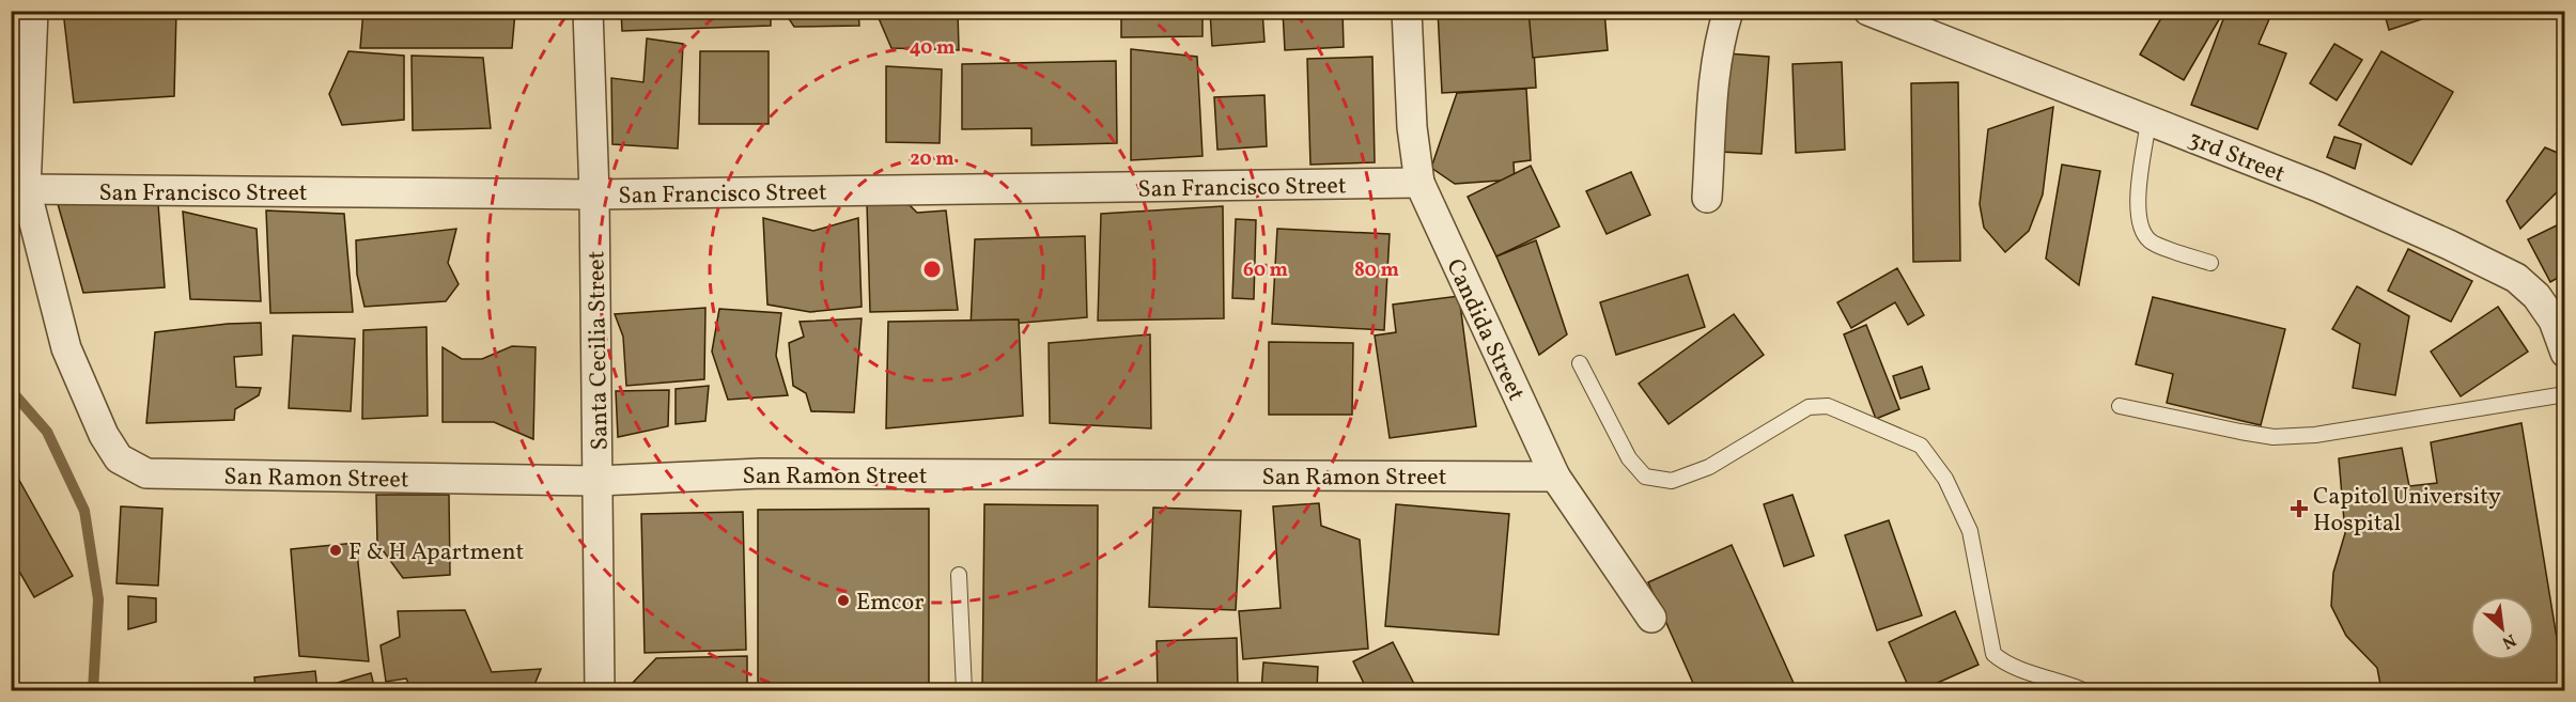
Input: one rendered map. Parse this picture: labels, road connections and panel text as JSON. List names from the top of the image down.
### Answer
{
  "streets": {
    "street": [
      "3rd Street",
      "San Francisco Street",
      "Candida Street",
      "Santa Cecilia Street",
      "San Ramon Street"
    ]
  },
  "crossings": [
    ["San Francisco Street", "Candida Street"],
    ["San Francisco Street", "Santa Cecilia Street"],
    ["San Francisco Street", "San Ramon Street"],
    ["Candida Street", "San Ramon Street"],
    ["Santa Cecilia Street", "San Ramon Street"]
  ],
  "places": {
    "health": ["Capitol University Hospital"],
    "other": ["F & H Apartment", "Emcor"]
  },
  "north": "bottom right",
  "rings": [
    "40 m",
    "20 m",
    "60 m",
    "80 m"
  ]
}
